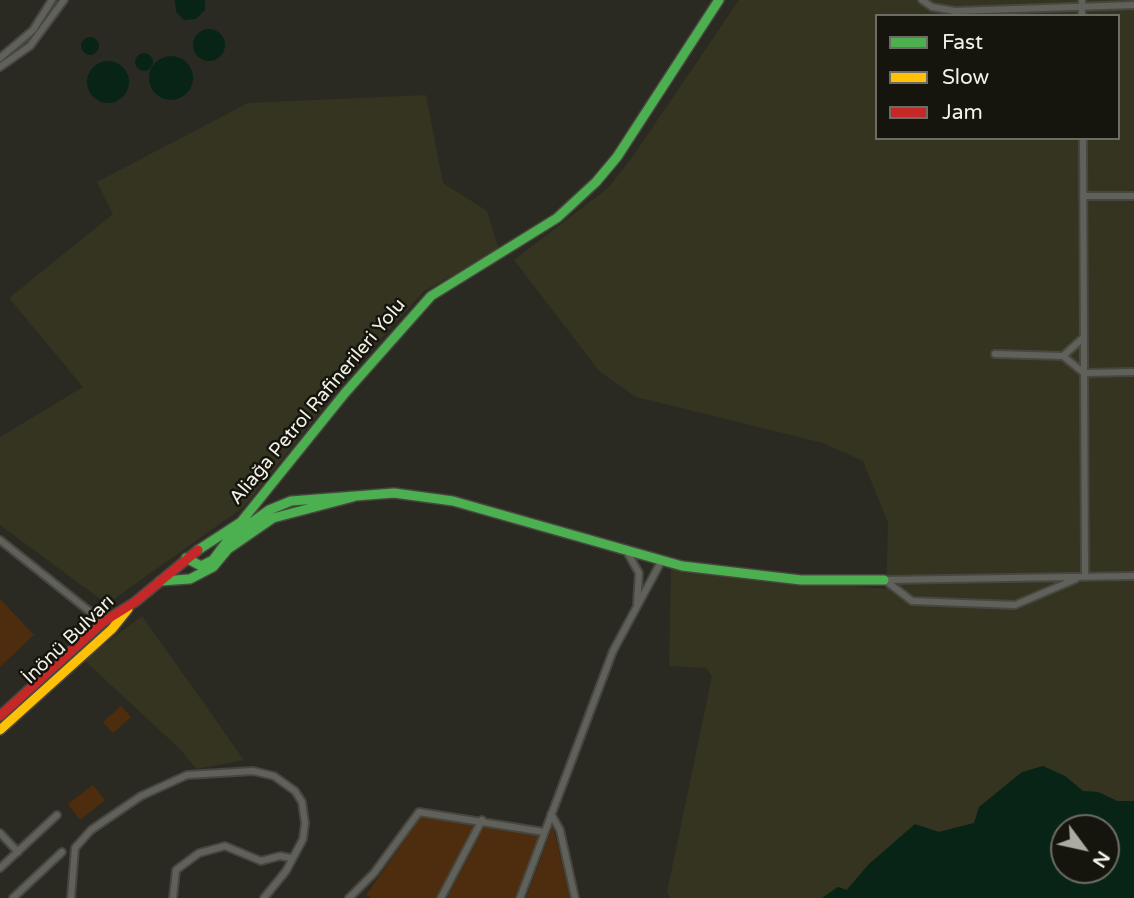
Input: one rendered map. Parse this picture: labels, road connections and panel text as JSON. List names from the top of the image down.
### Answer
{
  "streets": {
    "street": ["Aliağa Petrol Rafinerileri Yolu", "İnönü Bulvarı"]
  },
  "crossings": [
    ["Aliağa Petrol Rafinerileri Yolu", "İnönü Bulvarı"]
  ],
  "legend": ["Fast", "Slow", "Jam"],
  "north": "bottom right"
}
